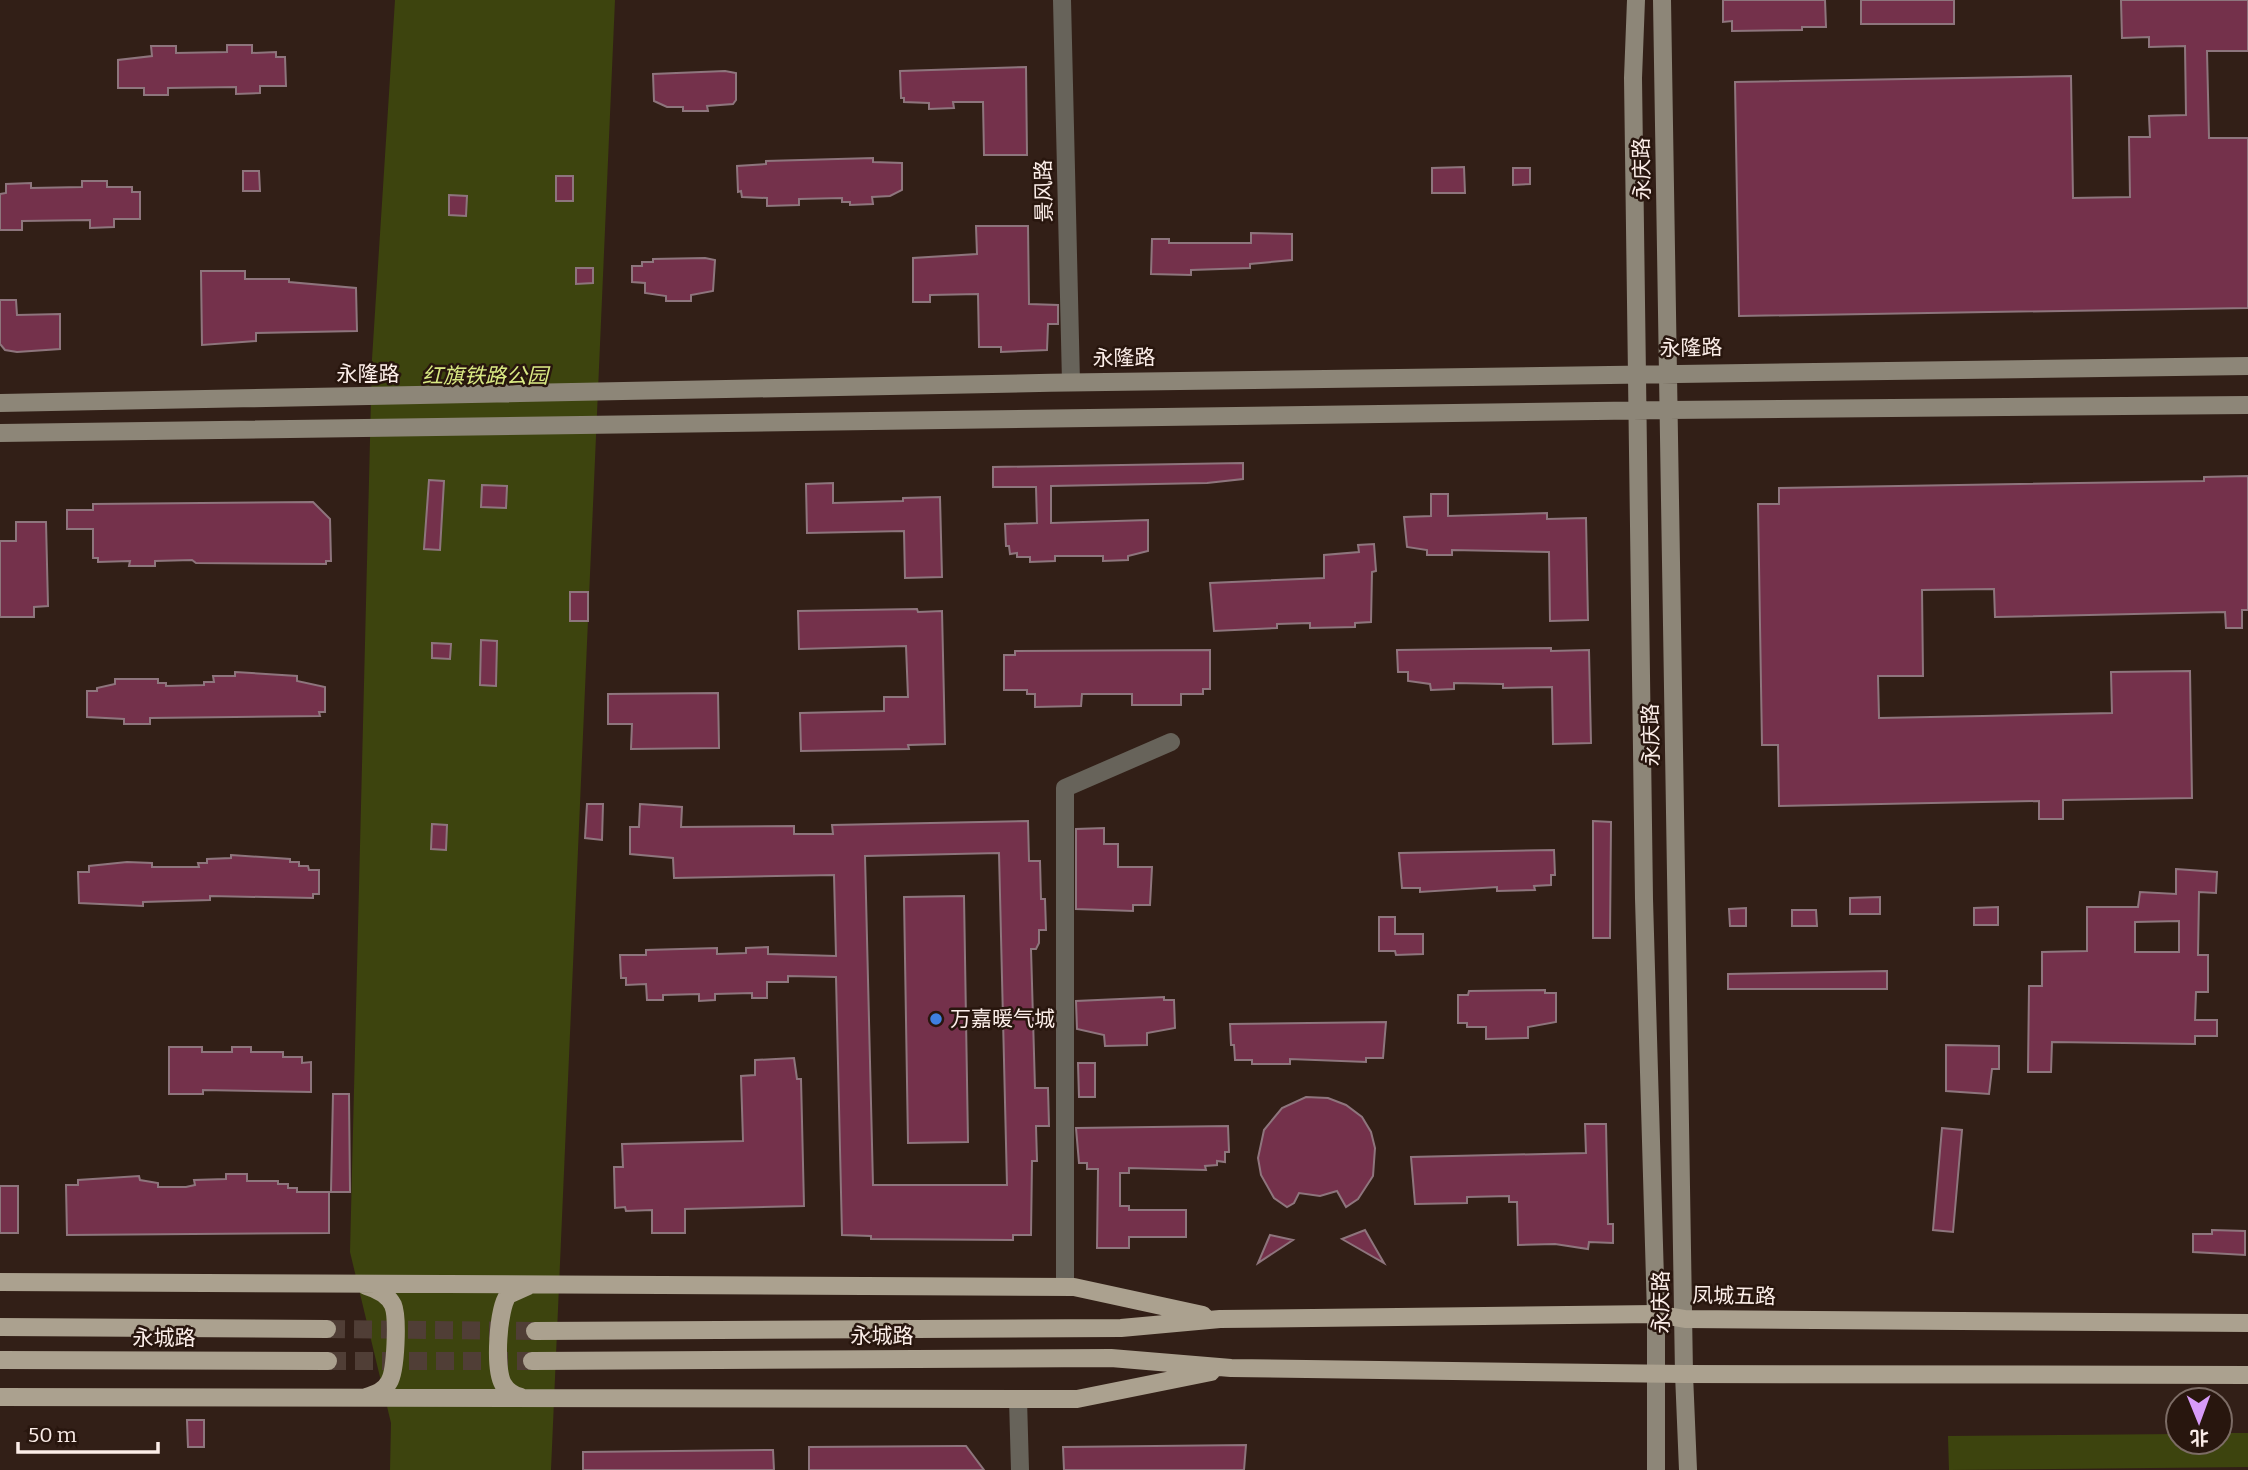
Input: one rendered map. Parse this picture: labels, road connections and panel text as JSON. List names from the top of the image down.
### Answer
{
  "streets": {
    "main road": ["凤城五路", "永城路"],
    "street": ["永庆路", "景风路", "永隆路"]
  },
  "crossings": [
    ["永庆路", "永隆路"],
    ["永庆路", "凤城五路"],
    ["景风路", "永隆路"],
    ["凤城五路", "永城路"]
  ],
  "parks": ["红旗铁路公园"],
  "places": ["万嘉暖气城"],
  "scale_bar": "50 m",
  "north": "bottom"
}
